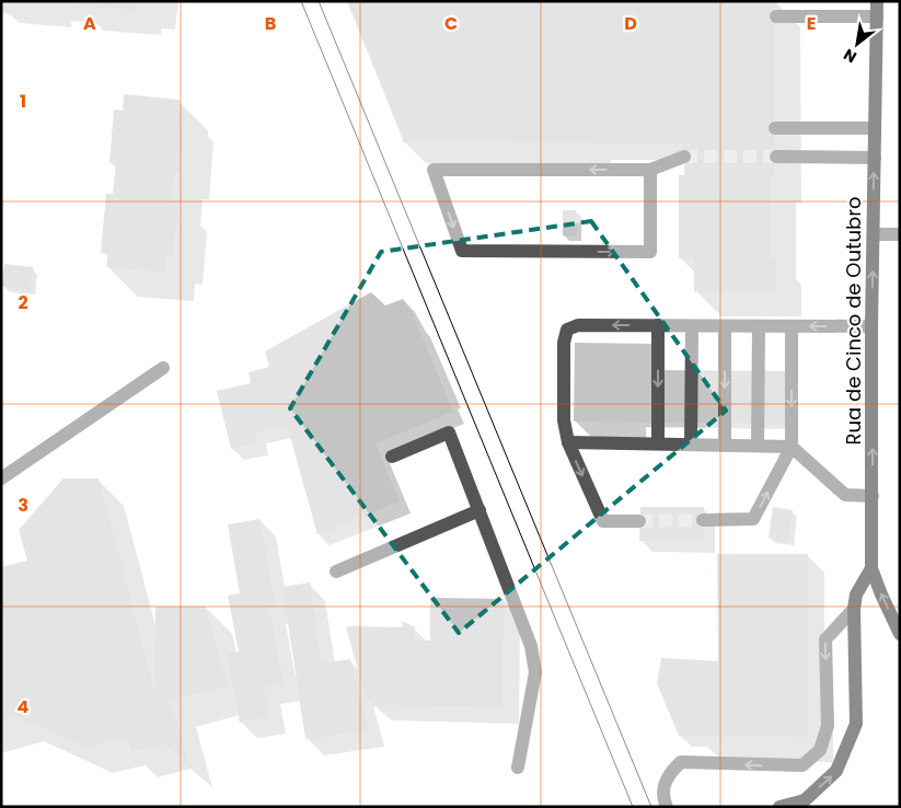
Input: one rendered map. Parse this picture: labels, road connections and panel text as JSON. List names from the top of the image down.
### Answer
{
  "streets": {
    "main road": ["Rua de Cinco de Outubro"]
  },
  "one_way": ["Rua de Cinco de Outubro"],
  "north": "bottom left",
  "grid": {
    "columns": [
      "A",
      "B",
      "C",
      "D",
      "E"
    ],
    "rows": [
      "1",
      "2",
      "3",
      "4"
    ]
  }
}
